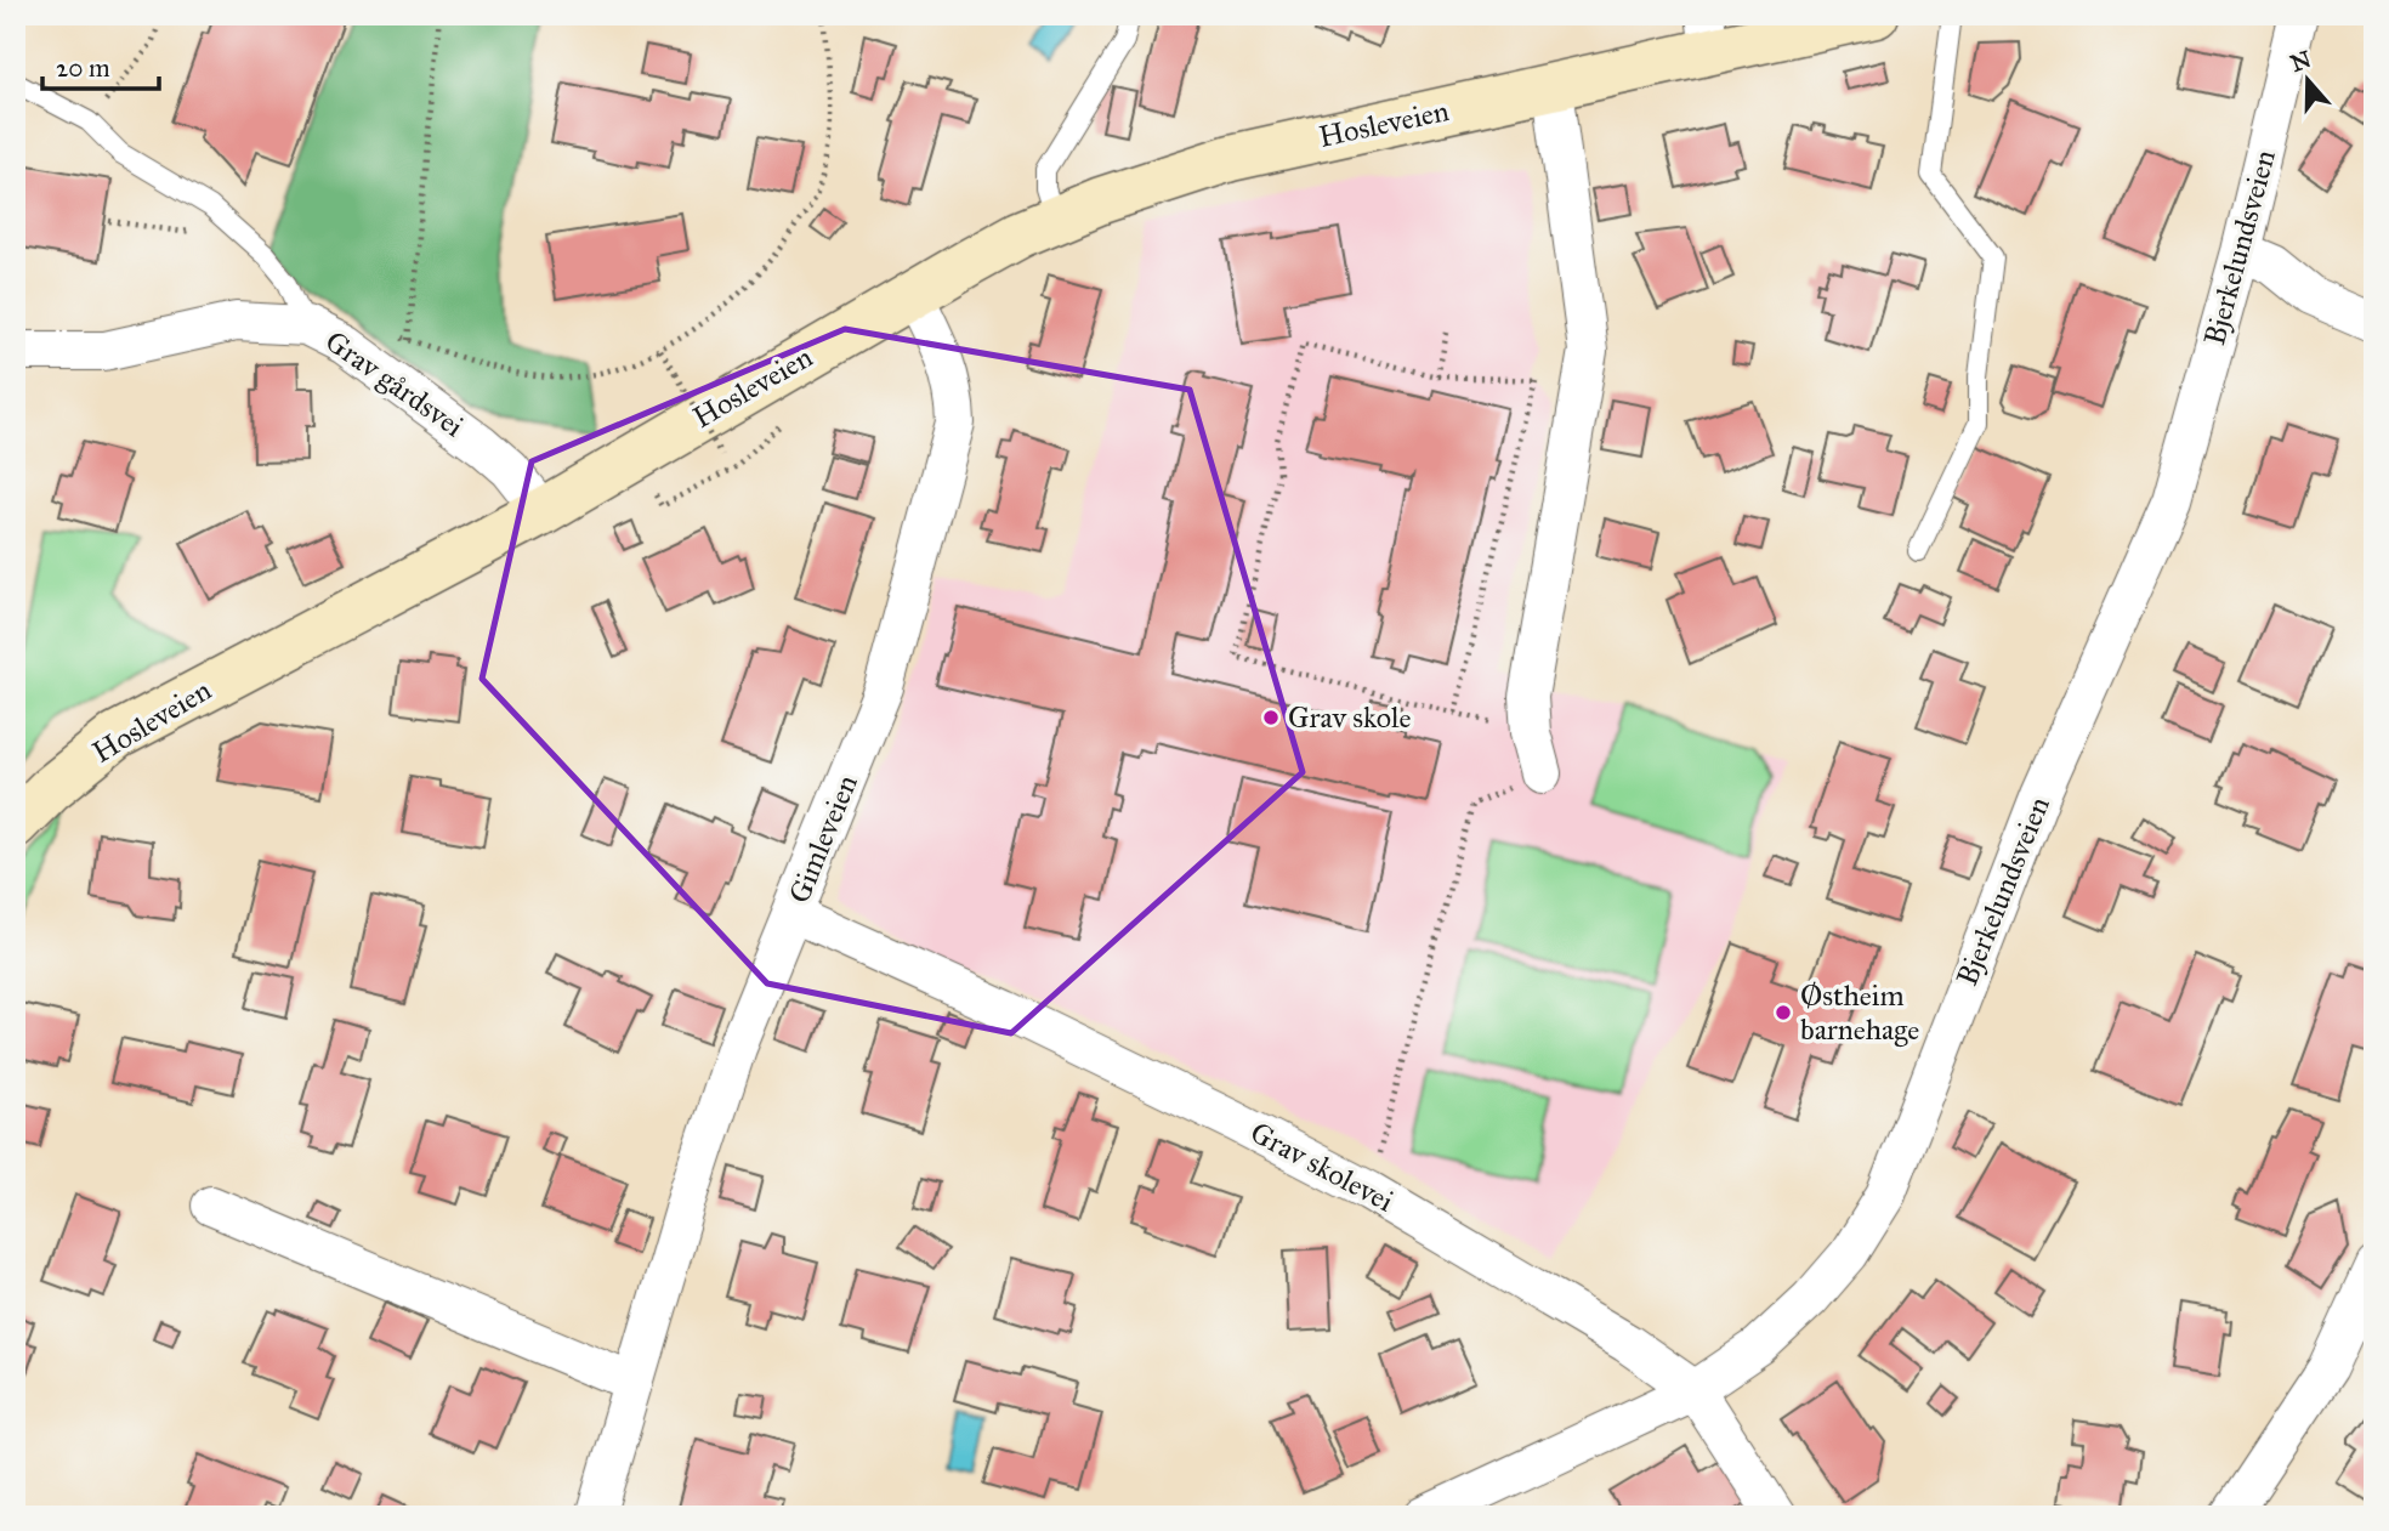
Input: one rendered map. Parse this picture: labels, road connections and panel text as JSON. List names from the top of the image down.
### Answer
{
  "streets": {
    "main road": ["Hosleveien"],
    "street": [
      "Bjerkelundsveien",
      "Grav gårdsvei",
      "Gimleveien",
      "Grav skolevei"
    ]
  },
  "crossings": [
    ["Hosleveien", "Grav gårdsvei"],
    ["Hosleveien", "Gimleveien"],
    ["Bjerkelundsveien", "Grav skolevei"],
    ["Gimleveien", "Grav skolevei"]
  ],
  "places": ["Grav skole", "Østheim barnehage"],
  "scale_bar": "20 m",
  "north": "top"
}
